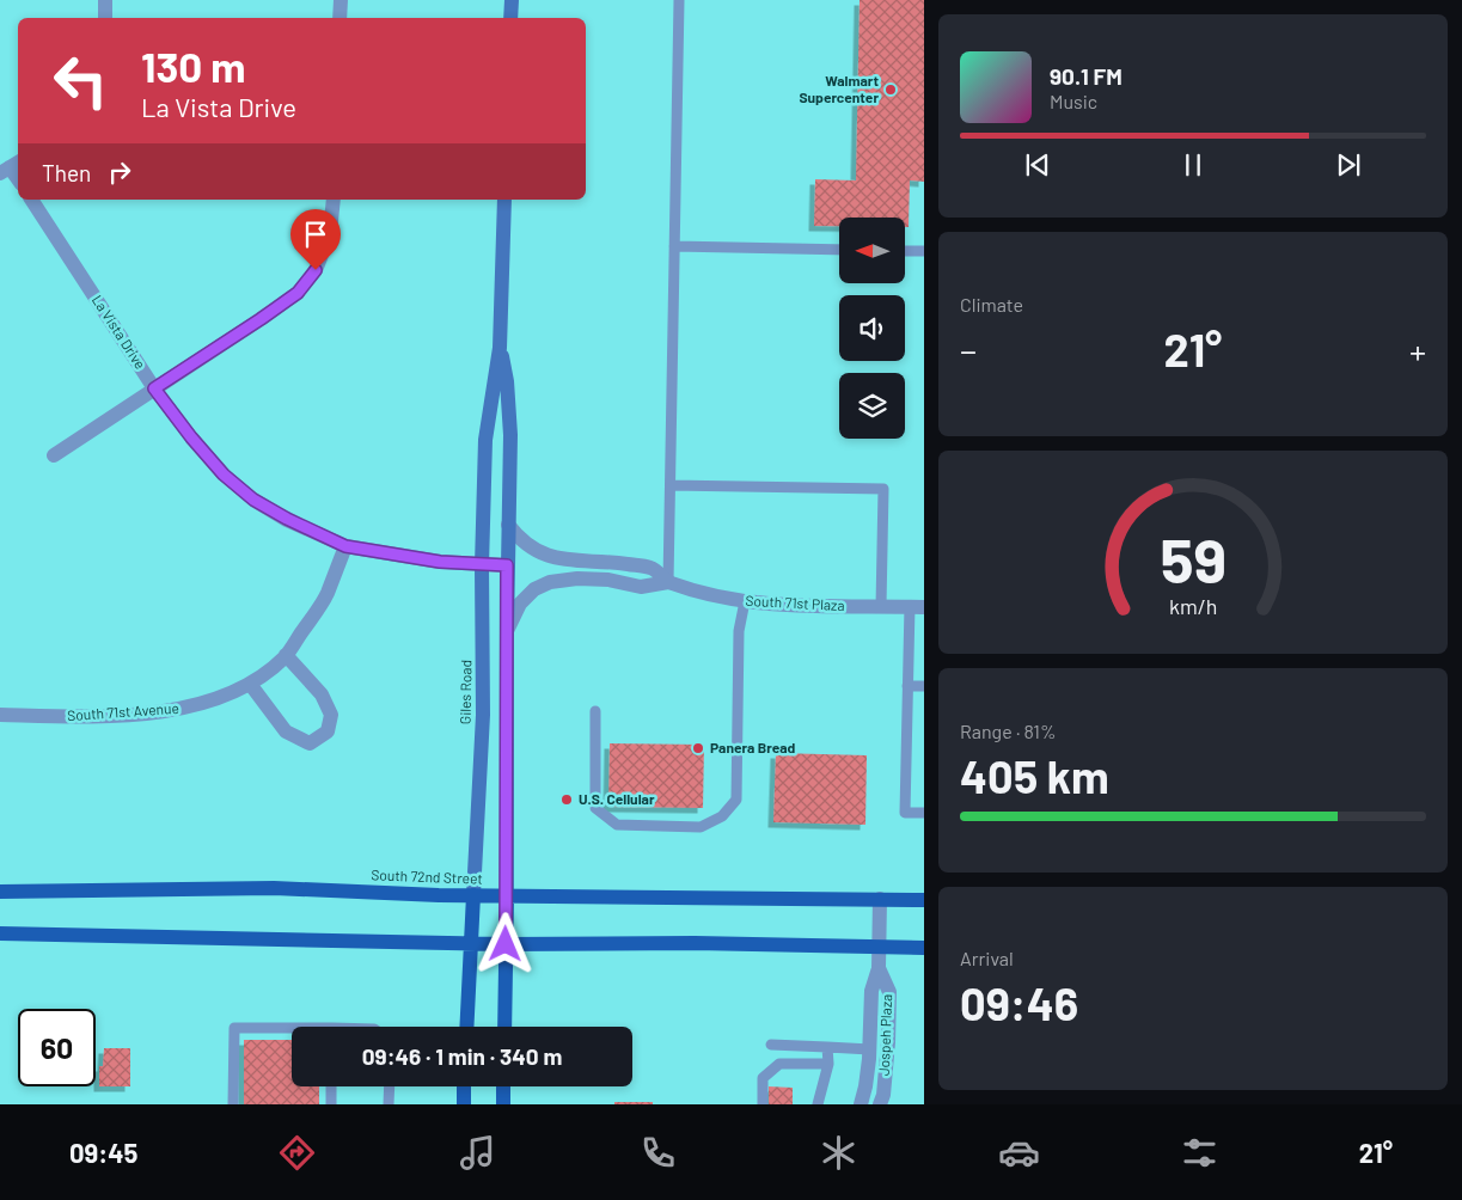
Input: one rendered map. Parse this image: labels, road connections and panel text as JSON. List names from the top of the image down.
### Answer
{
  "streets": {
    "main road": ["Giles Road", "South 72nd Street"],
    "street": [
      "La Vista Drive",
      "South 71st Plaza",
      "South 71st Avenue",
      "Jospeh Plaza"
    ]
  },
  "crossings": [
    ["La Vista Drive", "Giles Road"],
    ["La Vista Drive", "South 71st Avenue"],
    ["South 71st Plaza", "Giles Road"],
    ["Giles Road", "South 72nd Street"],
    ["South 72nd Street", "Jospeh Plaza"]
  ],
  "places": ["Walmart Supercenter", "Panera Bread", "U.S. Cellular"],
  "north": "left",
  "page": {
    "turn": ["130 m", "La Vista Drive"],
    "song": ["90.1 FM", "Music"],
    "then": "Then",
    "tile": [
      "Climate",
      ["Range · 81%", "405 km"],
      ["Arrival", "09:46"]
    ],
    "heat": ["−", "21°", "+"],
    "limit": "60",
    "trip": "09:46 · 1 min · 340 m",
    "tabs": ["09:45", "21°"],
    "gauge": ["59", "km/h"]
  }
}
